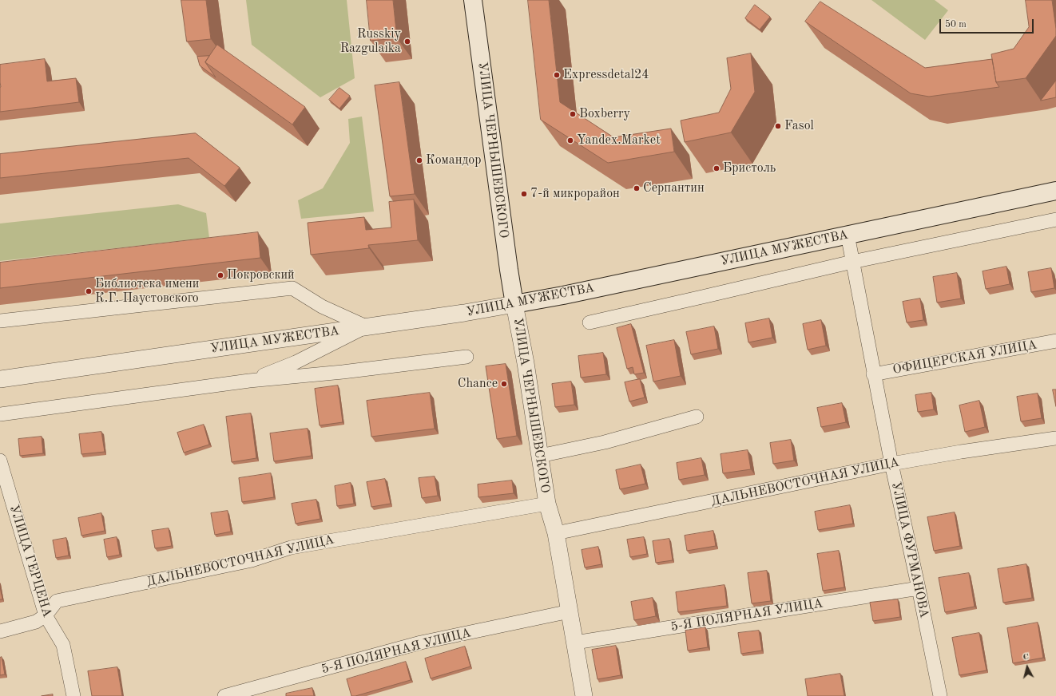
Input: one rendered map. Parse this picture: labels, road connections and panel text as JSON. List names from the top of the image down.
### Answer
{
  "streets": {
    "main road": ["УЛИЦА ЧЕРНЫШЕВСКОГО", "УЛИЦА МУЖЕСТВА"],
    "street": [
      "ОФИЦЕРСКАЯ УЛИЦА",
      "ДАЛЬНЕВОСТОЧНАЯ УЛИЦА",
      "УЛИЦА ФУРМАНОВА",
      "УЛИЦА ГЕРЦЕНА",
      "5-Я ПОЛЯРНАЯ УЛИЦА"
    ]
  },
  "crossings": [
    ["УЛИЦА ЧЕРНЫШЕВСКОГО", "УЛИЦА МУЖЕСТВА"],
    ["УЛИЦА ЧЕРНЫШЕВСКОГО", "ДАЛЬНЕВОСТОЧНАЯ УЛИЦА"],
    ["УЛИЦА ЧЕРНЫШЕВСКОГО", "5-Я ПОЛЯРНАЯ УЛИЦА"],
    ["УЛИЦА МУЖЕСТВА", "УЛИЦА ФУРМАНОВА"],
    ["ОФИЦЕРСКАЯ УЛИЦА", "УЛИЦА ФУРМАНОВА"],
    ["ДАЛЬНЕВОСТОЧНАЯ УЛИЦА", "УЛИЦА ФУРМАНОВА"],
    ["ДАЛЬНЕВОСТОЧНАЯ УЛИЦА", "УЛИЦА ГЕРЦЕНА"],
    ["УЛИЦА ФУРМАНОВА", "5-Я ПОЛЯРНАЯ УЛИЦА"]
  ],
  "places": [
    "Russkiy Razgulaika",
    "Expressdetal24",
    "Boxberry",
    "Fasol",
    "Yandex.Market",
    "Командор",
    "Бристоль",
    "Серпантин",
    "7-й микрорайон",
    "Покровский",
    "Библиотека имени К.Г. Паустовского",
    "Chance"
  ],
  "scale_bar": "50 m",
  "north": "top"
}
